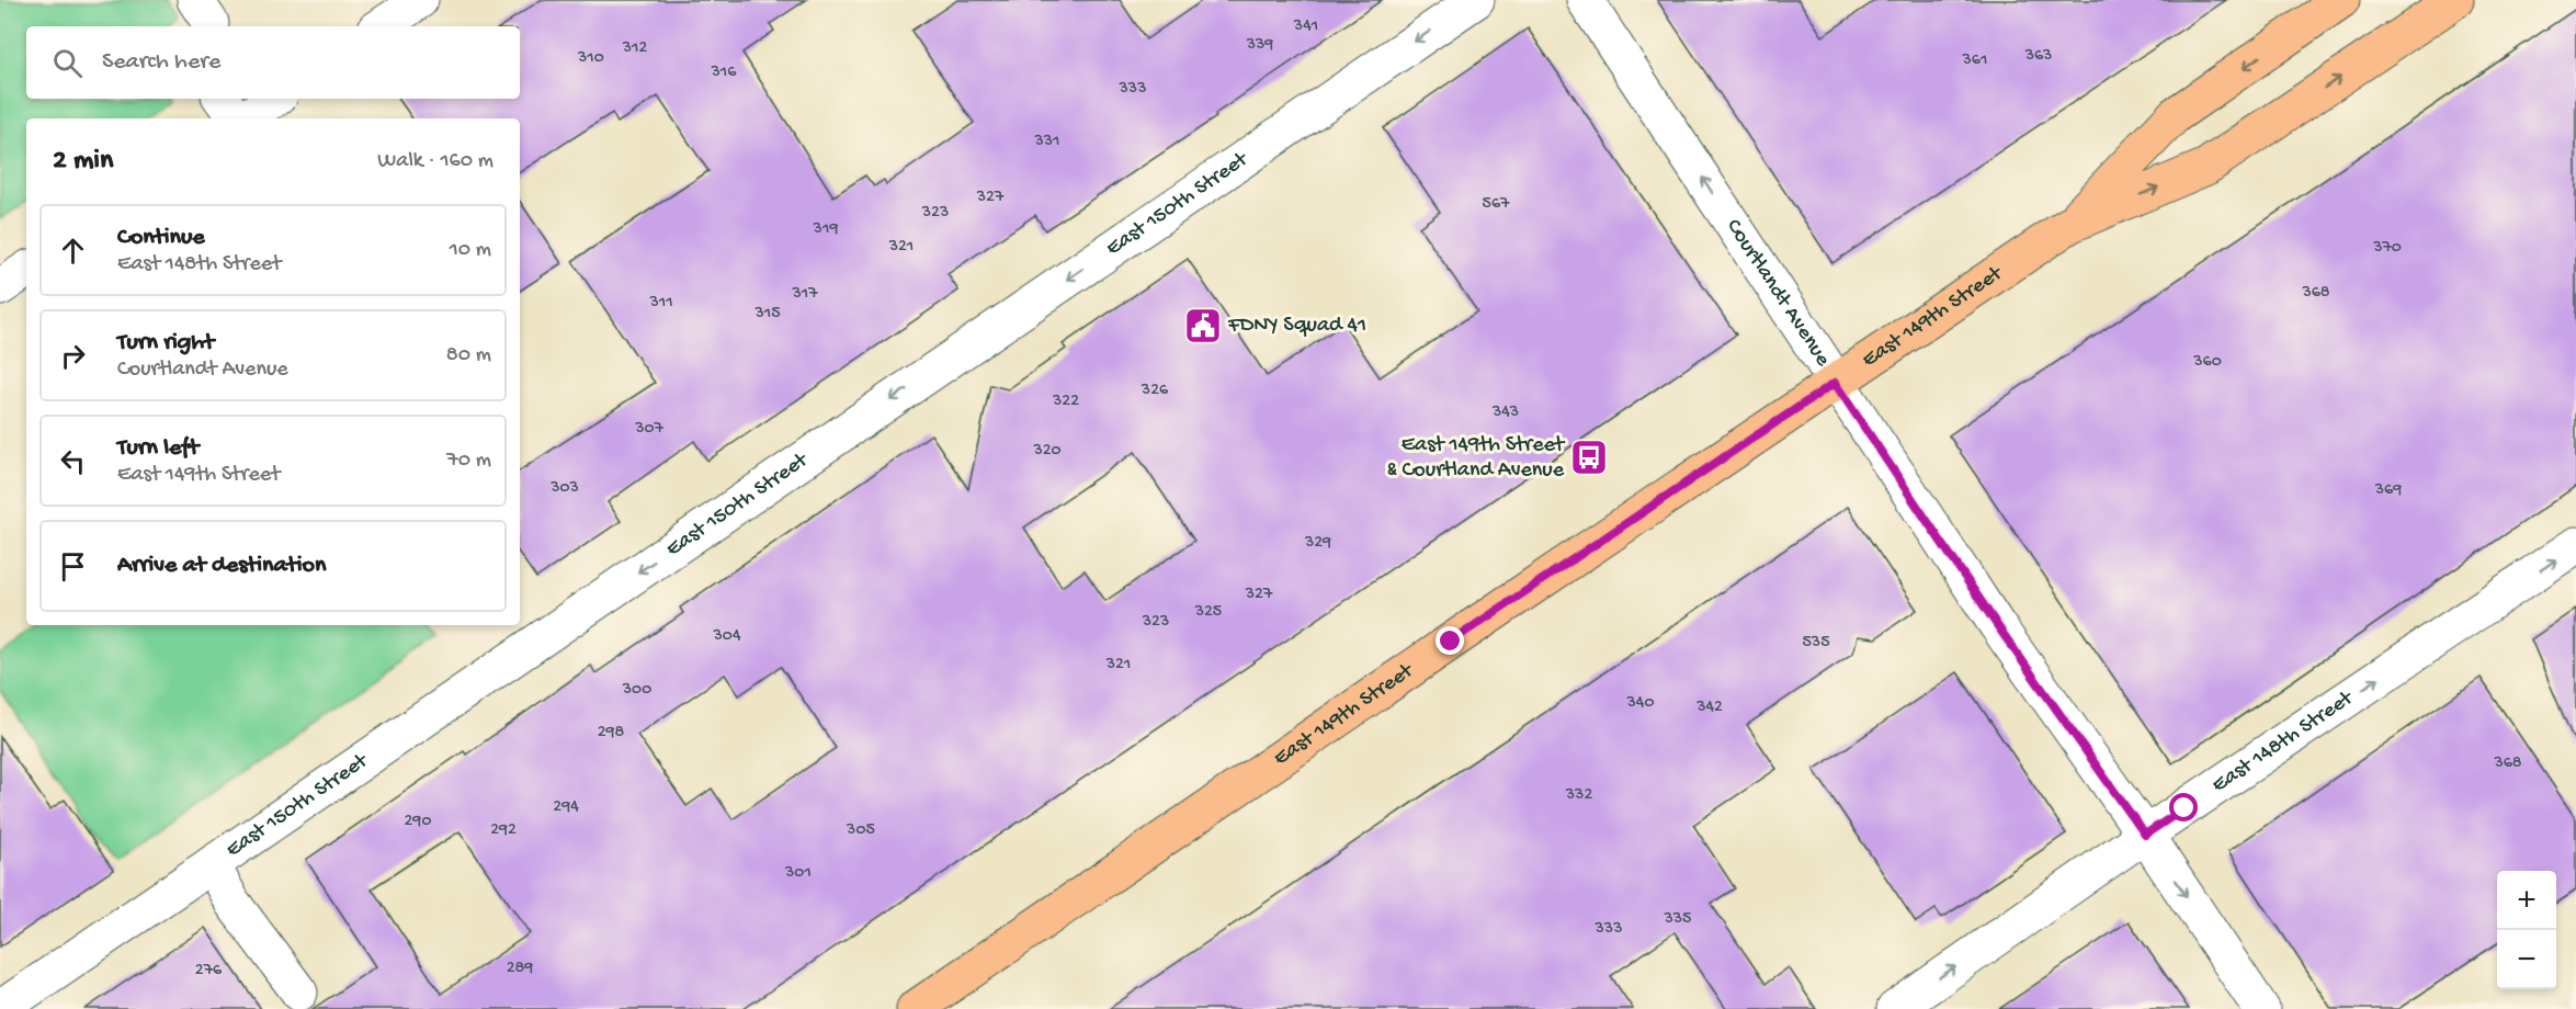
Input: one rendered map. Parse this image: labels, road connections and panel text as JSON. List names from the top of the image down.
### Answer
{
  "streets": {
    "main road": ["East 149th Street"],
    "street": ["East 150th Street", "Courtlandt Avenue", "East 148th Street"]
  },
  "crossings": [
    ["Courtlandt Avenue", "East 149th Street"],
    ["Courtlandt Avenue", "East 148th Street"]
  ],
  "one_way": ["East 150th Street", "East 148th Street"],
  "places": {
    "public building": ["FDNY Squad 41"],
    "bus stop": ["East 149th Street & Courtland Avenue"]
  },
  "house_numbers": [
    "341",
    "339",
    "312",
    "363",
    "310",
    "361",
    "316",
    "333",
    "331",
    "327",
    "567",
    "323",
    "319",
    "321",
    "370",
    "368",
    "317",
    "311",
    "315",
    "360",
    "326",
    "322",
    "343",
    "307",
    "320",
    "303",
    "369",
    "329",
    "327",
    "325",
    "323",
    "304",
    "535",
    "321",
    "300",
    "340",
    "342",
    "298",
    "368",
    "332",
    "294",
    "290",
    "292",
    "305",
    "301",
    "335",
    "333",
    "289",
    "276"
  ],
  "page": {
    "search": "Search here",
    "heading": ["2 min", "Walk · 160 m"],
    "list": [
      ["Continue", "East 148th Street", "10 m"],
      ["Turn right", "Courtlandt Avenue", "80 m"],
      ["Turn left", "East 149th Street", "70 m"],
      "Arrive at destination"
    ],
    "map_buttons": ["+", "−"]
  }
}
